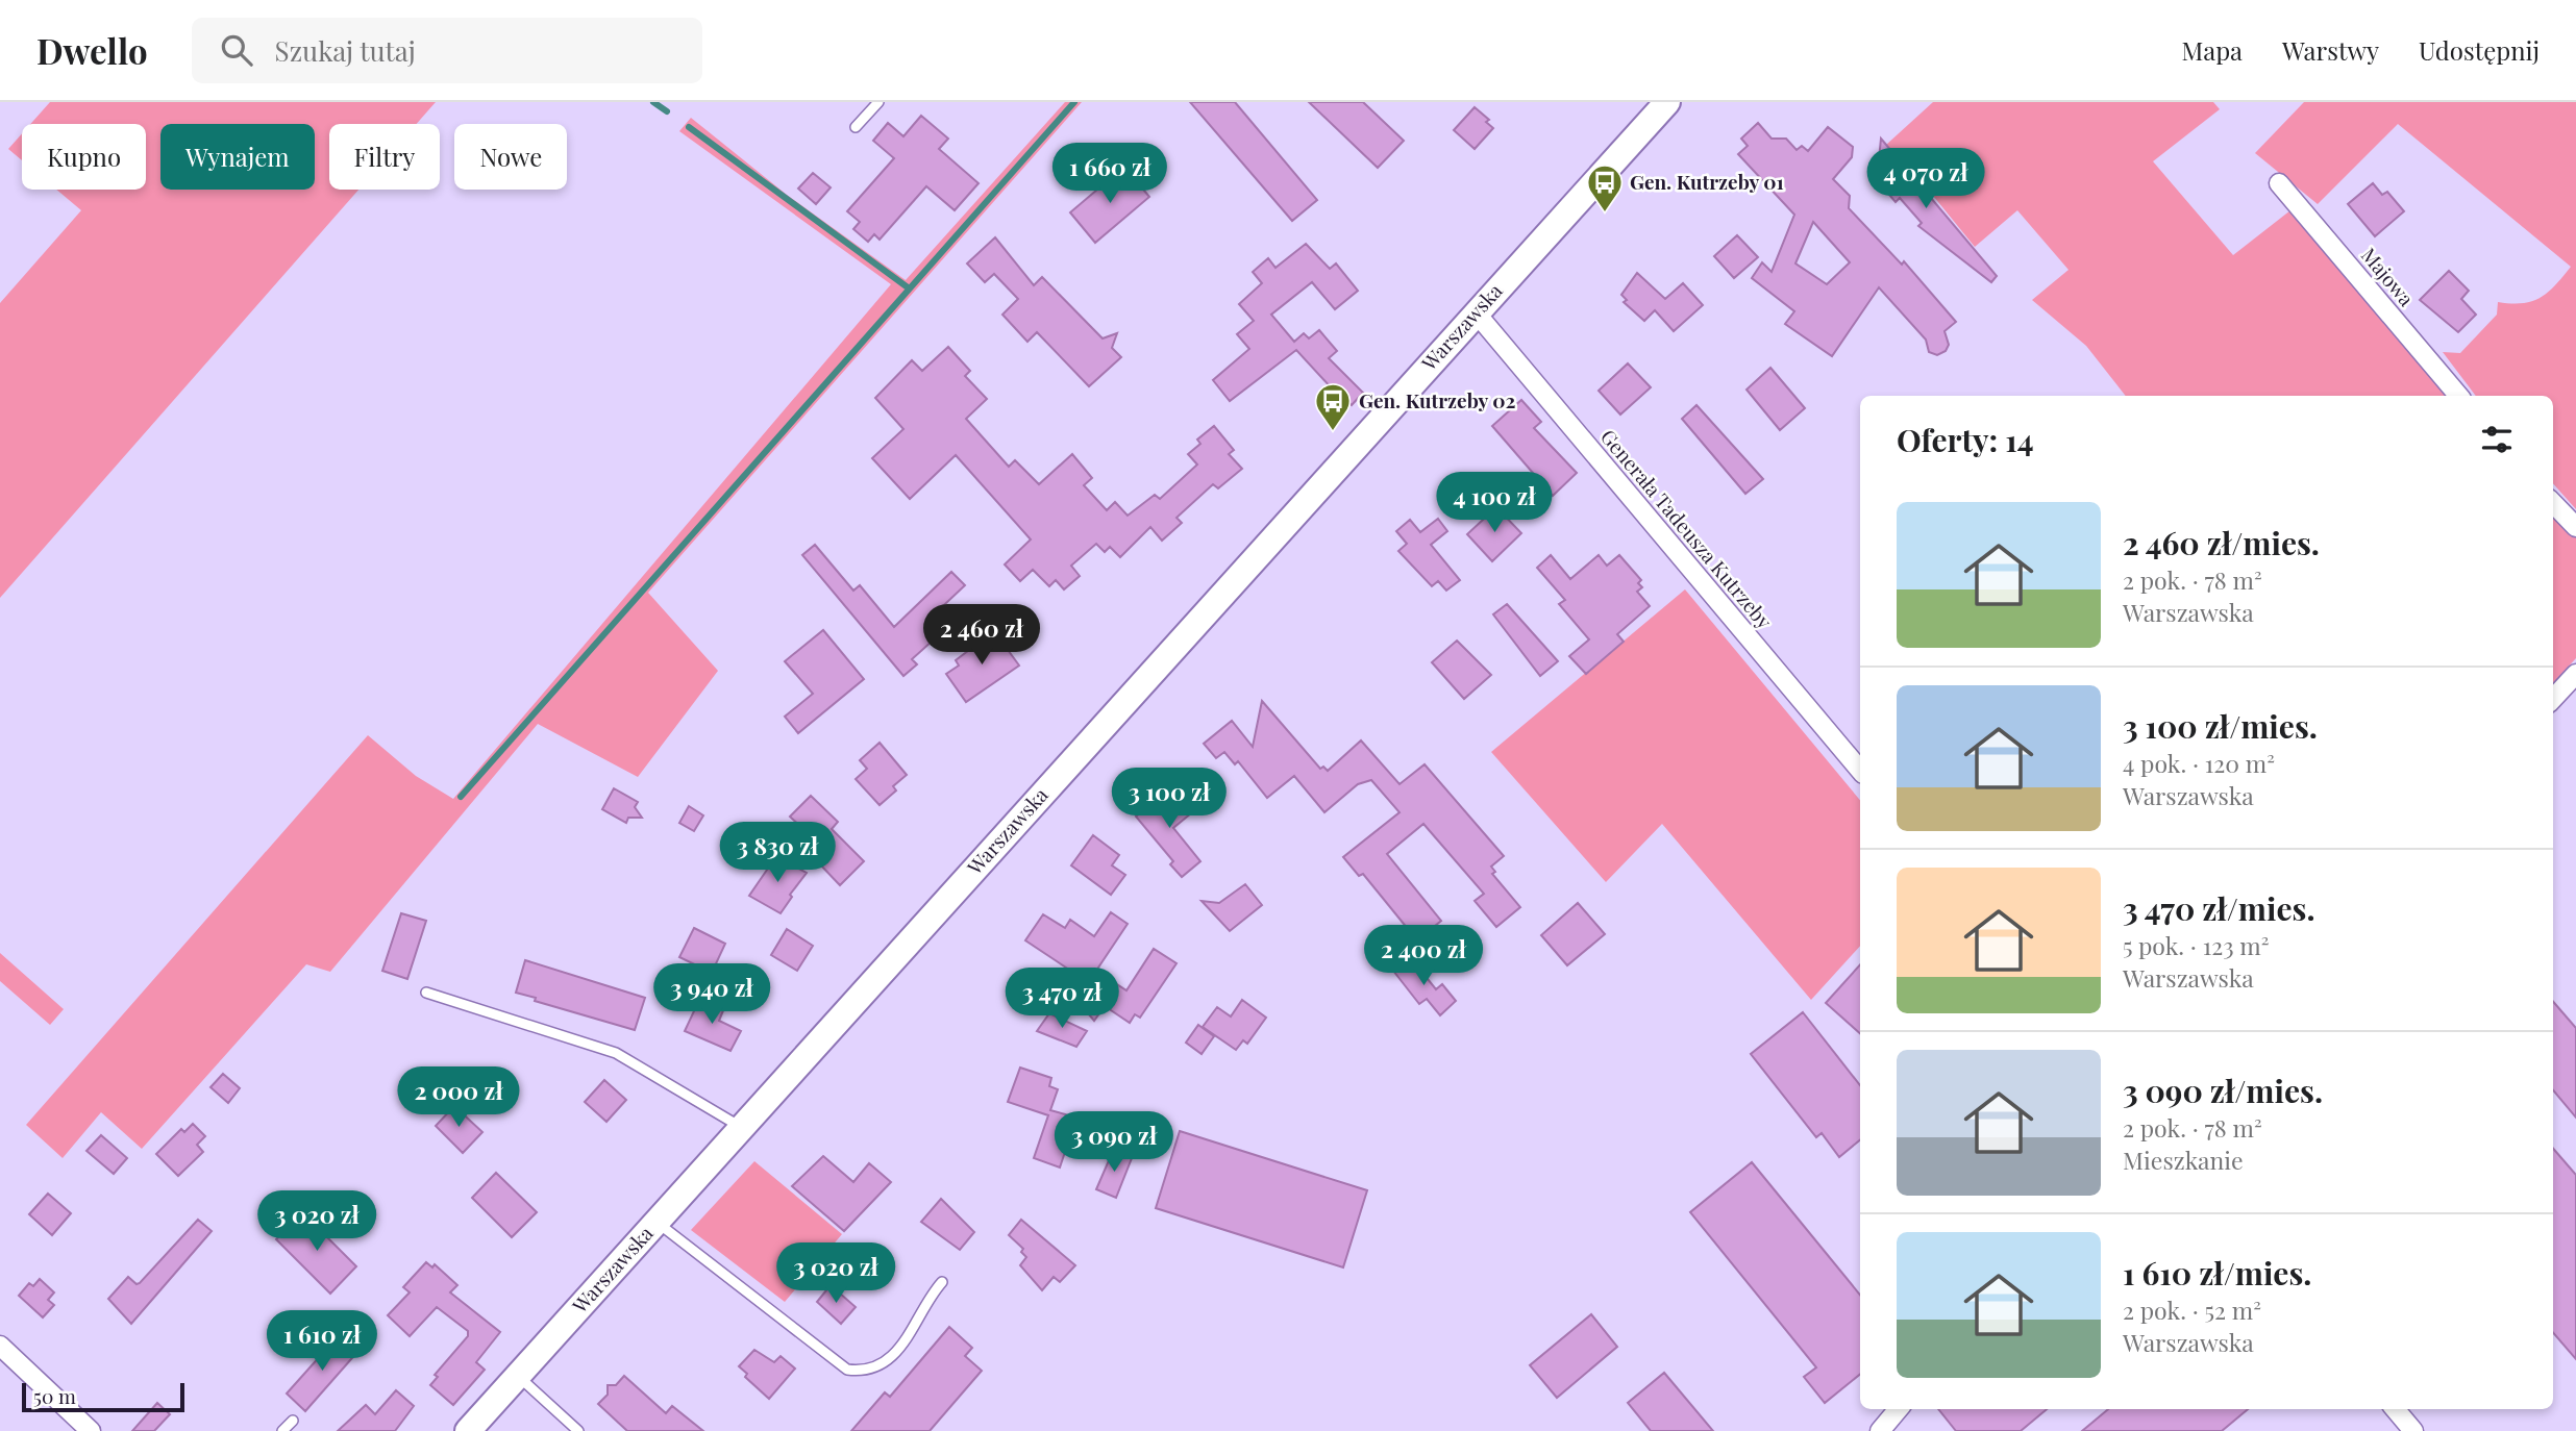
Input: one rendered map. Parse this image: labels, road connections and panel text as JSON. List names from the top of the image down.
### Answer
{
  "streets": {
    "main road": ["Warszawska"],
    "street": ["Majowa", "Generała Tadeusza Kutrzeby"]
  },
  "crossings": [
    ["Warszawska", "Generała Tadeusza Kutrzeby"]
  ],
  "places": {
    "bus stop": ["Gen. Kutrzeby 01", "Gen. Kutrzeby 02"]
  },
  "scale_bar": "50 m",
  "page": {
    "header": "Dwello",
    "search": "Szukaj tutaj",
    "nav": ["Mapa", "Warstwy", "Udostępnij"],
    "chip": [
      "Kupno",
      "Wynajem",
      "Filtry",
      "Nowe"
    ],
    "price": [
      "1 660 zł",
      "4 070 zł",
      "4 100 zł",
      "2 460 zł",
      "3 100 zł",
      "3 830 zł",
      "2 400 zł",
      "3 940 zł",
      "3 470 zł",
      "2 000 zł",
      "3 090 zł",
      "3 020 zł",
      "3 020 zł",
      "1 610 zł"
    ],
    "heading": "Oferty: 14",
    "list": [
      {
        "name": "2 460 zł/mies.",
        "note": "2 pok. · 78 m² · Warszawska"
      },
      {
        "name": "3 100 zł/mies.",
        "note": "4 pok. · 120 m² · Warszawska"
      },
      {
        "name": "3 470 zł/mies.",
        "note": "5 pok. · 123 m² · Warszawska"
      },
      {
        "name": "3 090 zł/mies.",
        "note": "2 pok. · 78 m² · Mieszkanie"
      },
      {
        "name": "1 610 zł/mies.",
        "note": "2 pok. · 52 m² · Warszawska"
      }
    ],
    "scale": "50 m"
  }
}
